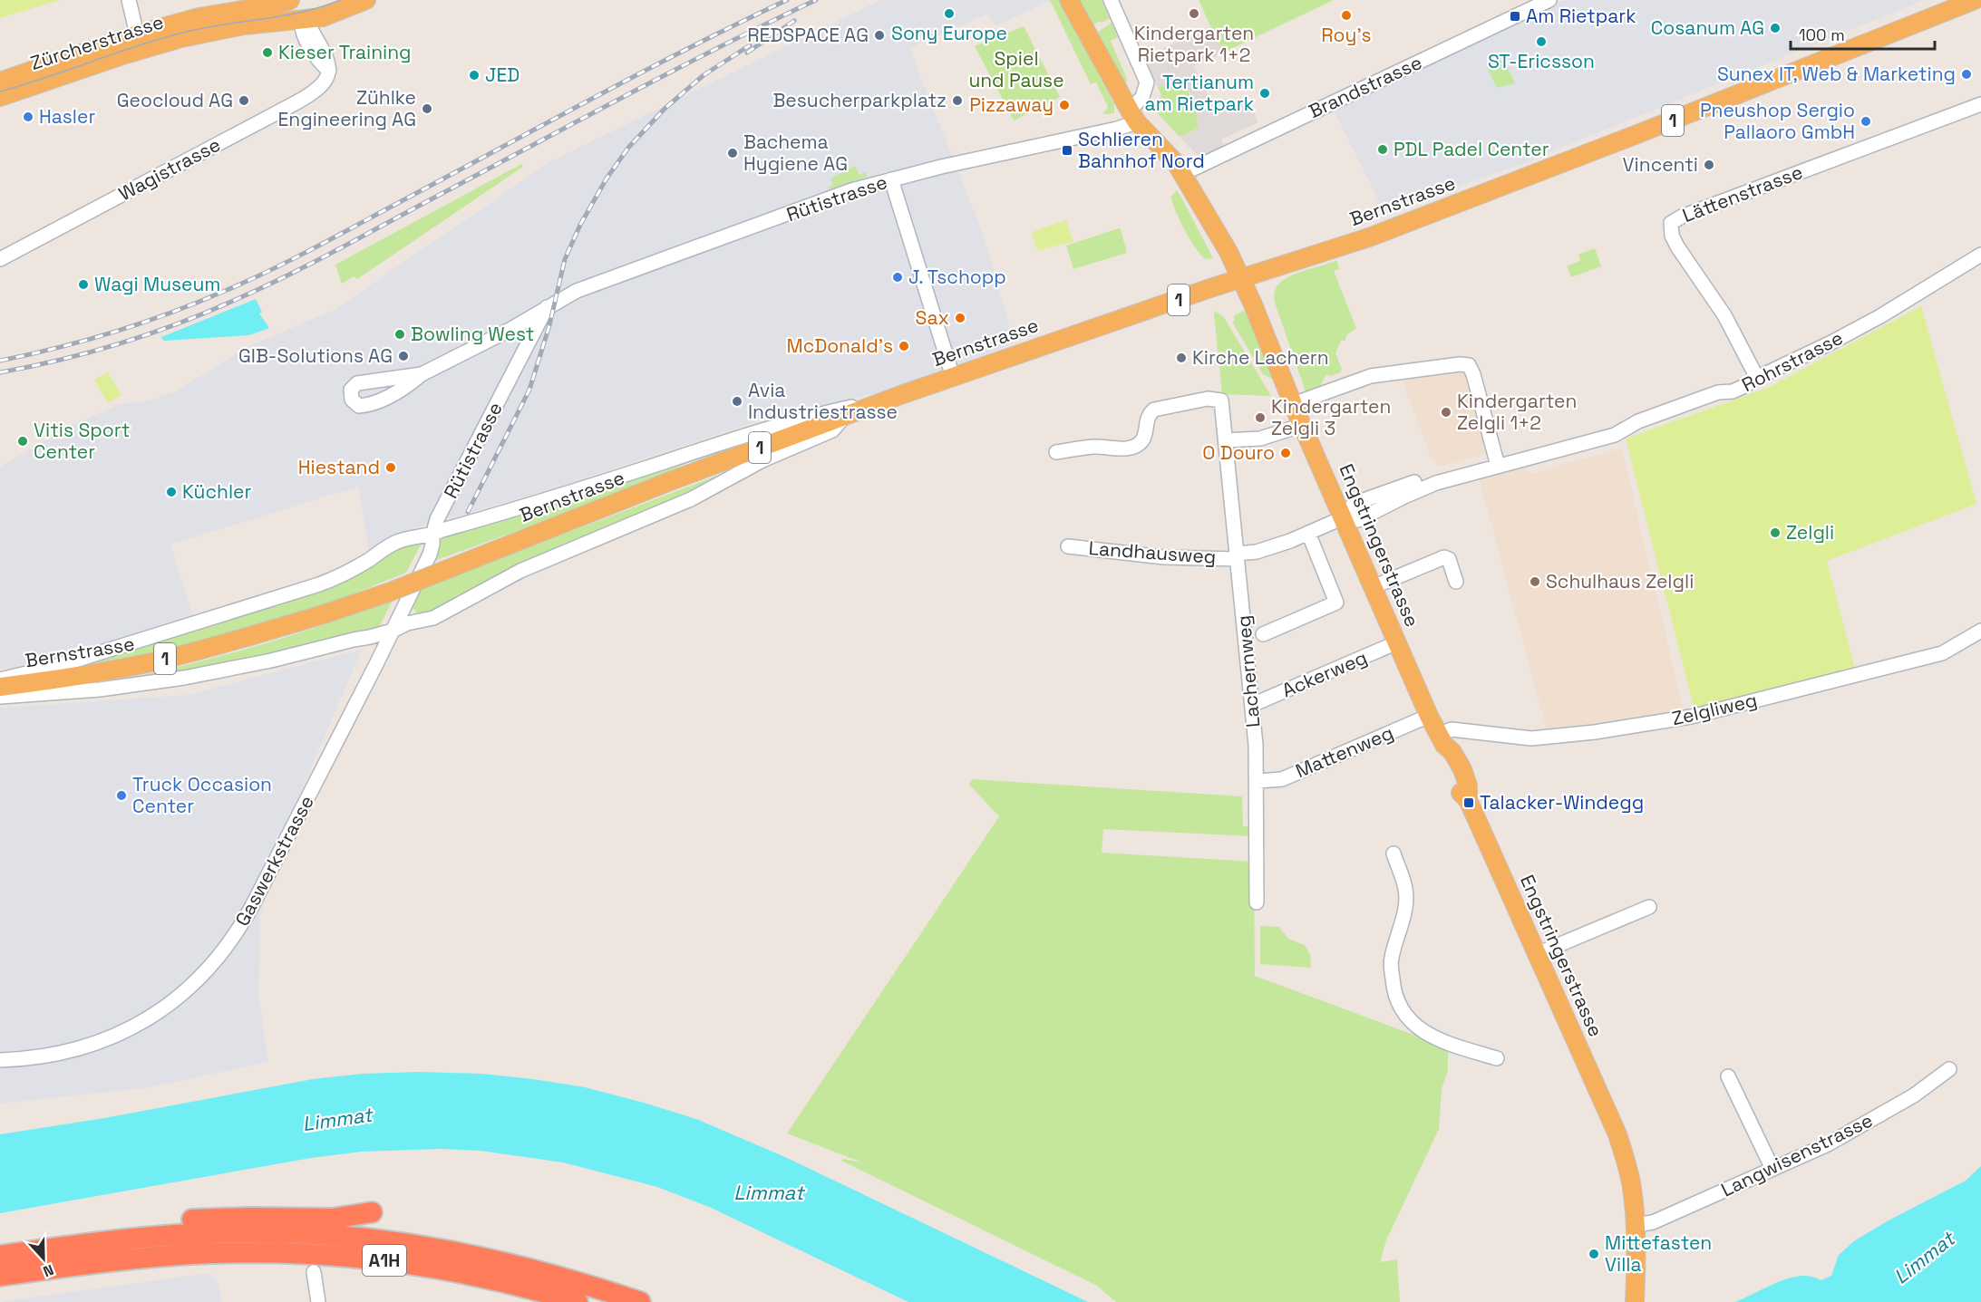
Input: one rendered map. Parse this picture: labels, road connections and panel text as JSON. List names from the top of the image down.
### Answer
{
  "streets": {
    "highway": ["A1H"],
    "main road": [
      "Zürcherstrasse",
      "1",
      "Bernstrasse",
      "Engstringerstrasse"
    ],
    "street": [
      "Brandstrasse",
      "Wagistrasse",
      "Lättenstrasse",
      "Rütistrasse",
      "Rohrstrasse",
      "Landhausweg",
      "Lachernweg",
      "Ackerweg",
      "Zelgliweg",
      "Mattenweg",
      "Gaswerkstrasse",
      "Langwisenstrasse"
    ]
  },
  "crossings": [
    ["Brandstrasse", "Engstringerstrasse"],
    ["Lättenstrasse", "Rohrstrasse"],
    ["Rütistrasse", "Engstringerstrasse"],
    ["Rütistrasse", "Gaswerkstrasse"],
    ["Bernstrasse", "Engstringerstrasse"],
    ["Rohrstrasse", "Engstringerstrasse"],
    ["Rohrstrasse", "Landhausweg"],
    ["Engstringerstrasse", "Ackerweg"],
    ["Engstringerstrasse", "Zelgliweg"],
    ["Engstringerstrasse", "Mattenweg"],
    ["Engstringerstrasse", "Langwisenstrasse"],
    ["Landhausweg", "Lachernweg"],
    ["Lachernweg", "Ackerweg"],
    ["Lachernweg", "Mattenweg"]
  ],
  "water": ["Limmat"],
  "parks": ["Spiel und Pause"],
  "places": {
    "other": [
      "Sony Europe",
      "Kindergarten Rietpark 1+2",
      "Roy’s",
      "Cosanum AG",
      "REDSPACE AG",
      "ST-Ericsson",
      "Kieser Training",
      "Sunex IT, Web & Marketing",
      "JED",
      "Tertianum am Rietpark",
      "Geocloud AG",
      "Besucherparkplatz",
      "Pizzaway",
      "Zühlke Engineering AG",
      "Hasler",
      "Pneushop Sergio Pallaoro GmbH",
      "PDL Padel Center",
      "Bachema Hygiene AG",
      "Vincenti",
      "J. Tschopp",
      "Wagi Museum",
      "Sax",
      "Bowling West",
      "McDonald's",
      "GIB-Solutions AG",
      "Kirche Lachern",
      "Avia Industriestrasse",
      "Kindergarten Zelgli 1+2",
      "Kindergarten Zelgli 3",
      "Vitis Sport Center",
      "O Douro",
      "Hiestand",
      "Küchler",
      "Zelgli",
      "Schulhaus Zelgli",
      "Truck Occasion Center",
      "Mittefasten Villa"
    ],
    "transit": ["Am Rietpark", "Schlieren Bahnhof Nord", "Talacker-Windegg"]
  },
  "scale_bar": "100 m",
  "north": "bottom"
}
